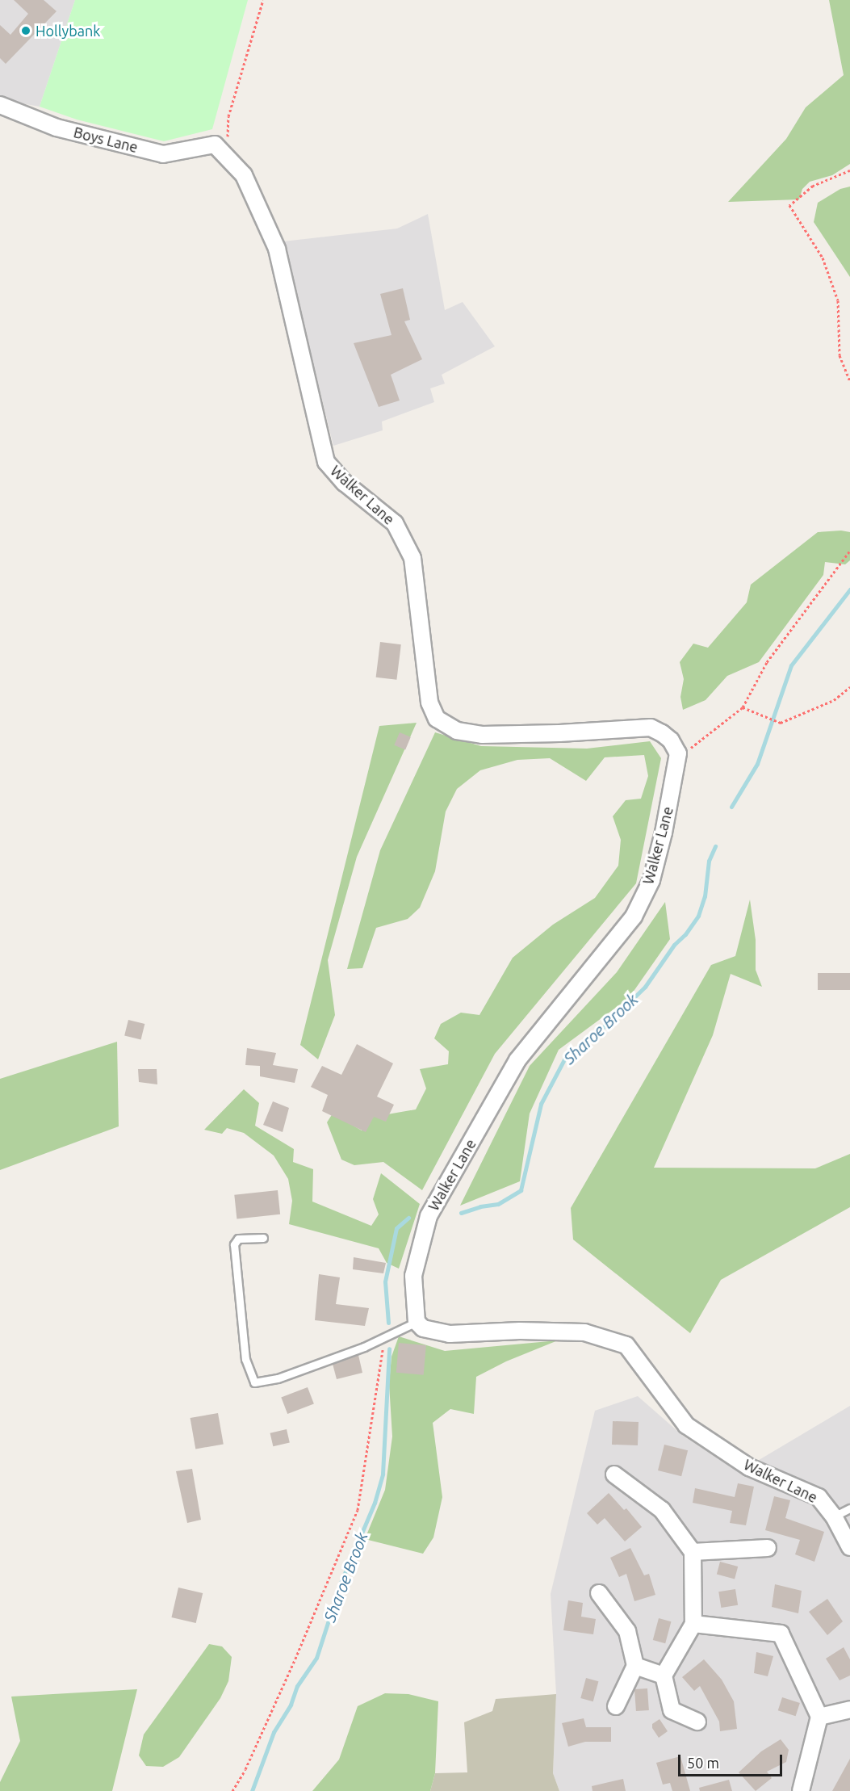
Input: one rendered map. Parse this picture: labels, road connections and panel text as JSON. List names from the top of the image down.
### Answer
{
  "streets": {
    "street": ["Boys Lane", "Walker Lane"]
  },
  "crossings": [
    ["Boys Lane", "Walker Lane"]
  ],
  "water": ["Sharoe Brook"],
  "places": ["Hollybank"],
  "scale_bar": "50 m"
}
